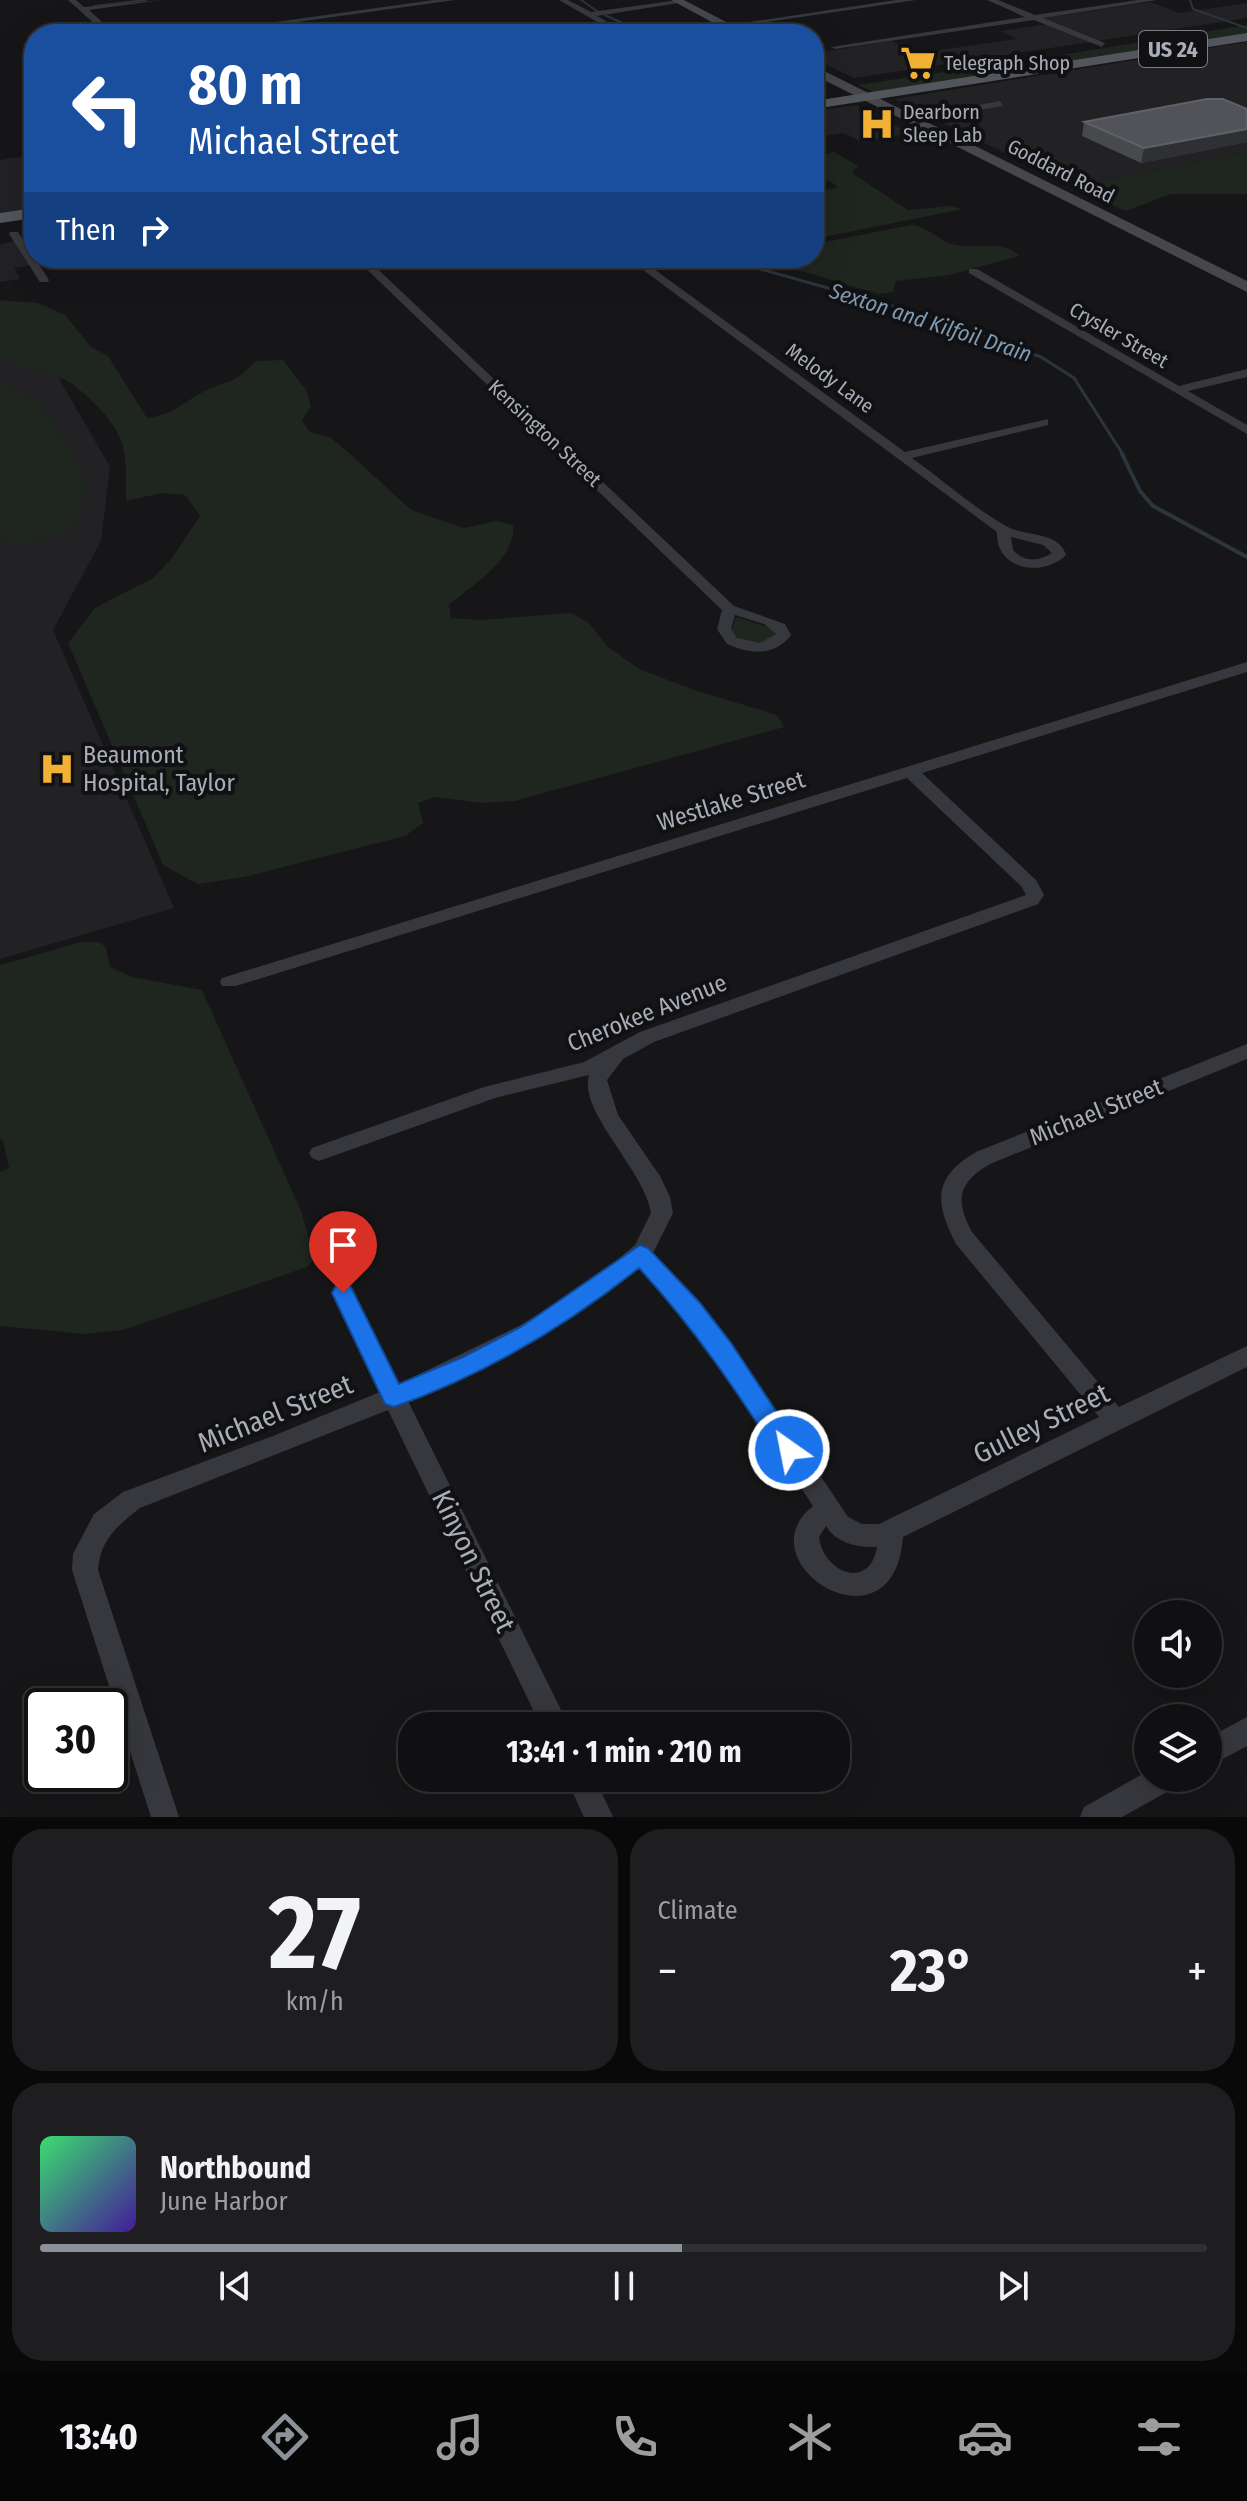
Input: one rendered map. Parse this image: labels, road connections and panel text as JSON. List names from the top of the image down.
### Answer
{
  "streets": {
    "main road": ["US 24", "Goddard Road"],
    "street": [
      "Crysler Street",
      "Melody Lane",
      "Kensington Street",
      "Westlake Street",
      "Cherokee Avenue",
      "Michael Street",
      "Gulley Street",
      "Kinyon Street"
    ]
  },
  "crossings": [
    ["US 24", "Goddard Road"],
    ["Westlake Street", "Cherokee Avenue"],
    ["Michael Street", "Gulley Street"],
    ["Michael Street", "Kinyon Street"]
  ],
  "water": ["Sexton and Kilfoil Drain"],
  "places": {
    "supermarket": ["Telegraph Shop"],
    "hospital": ["Dearborn Sleep Lab", "Beaumont Hospital, Taylor"]
  },
  "page": {
    "turn": ["80 m", "Michael Street"],
    "then": "Then",
    "limit": "30",
    "trip": "13:41 · 1 min · 210 m",
    "tile": [
      ["27", "km/h"],
      "Climate"
    ],
    "heat": ["−", "23°", "+"],
    "song": ["Northbound", "June Harbor"],
    "tabs": "13:40"
  }
}
